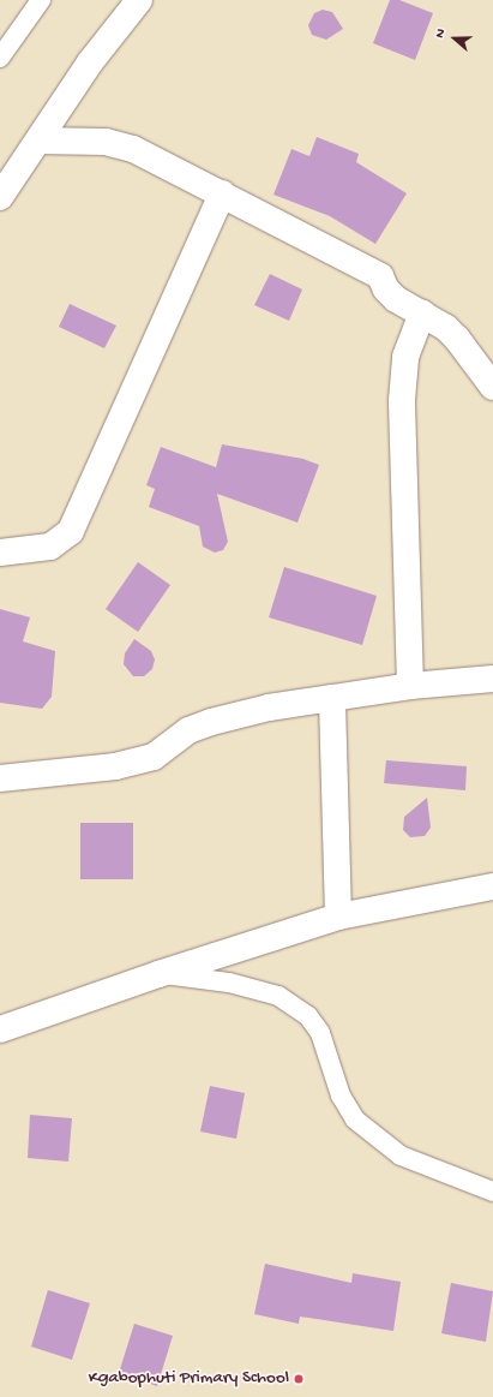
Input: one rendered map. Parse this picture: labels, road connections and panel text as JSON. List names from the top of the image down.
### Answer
{
  "places": ["Kgabophuti Primary School"],
  "north": "left"
}
